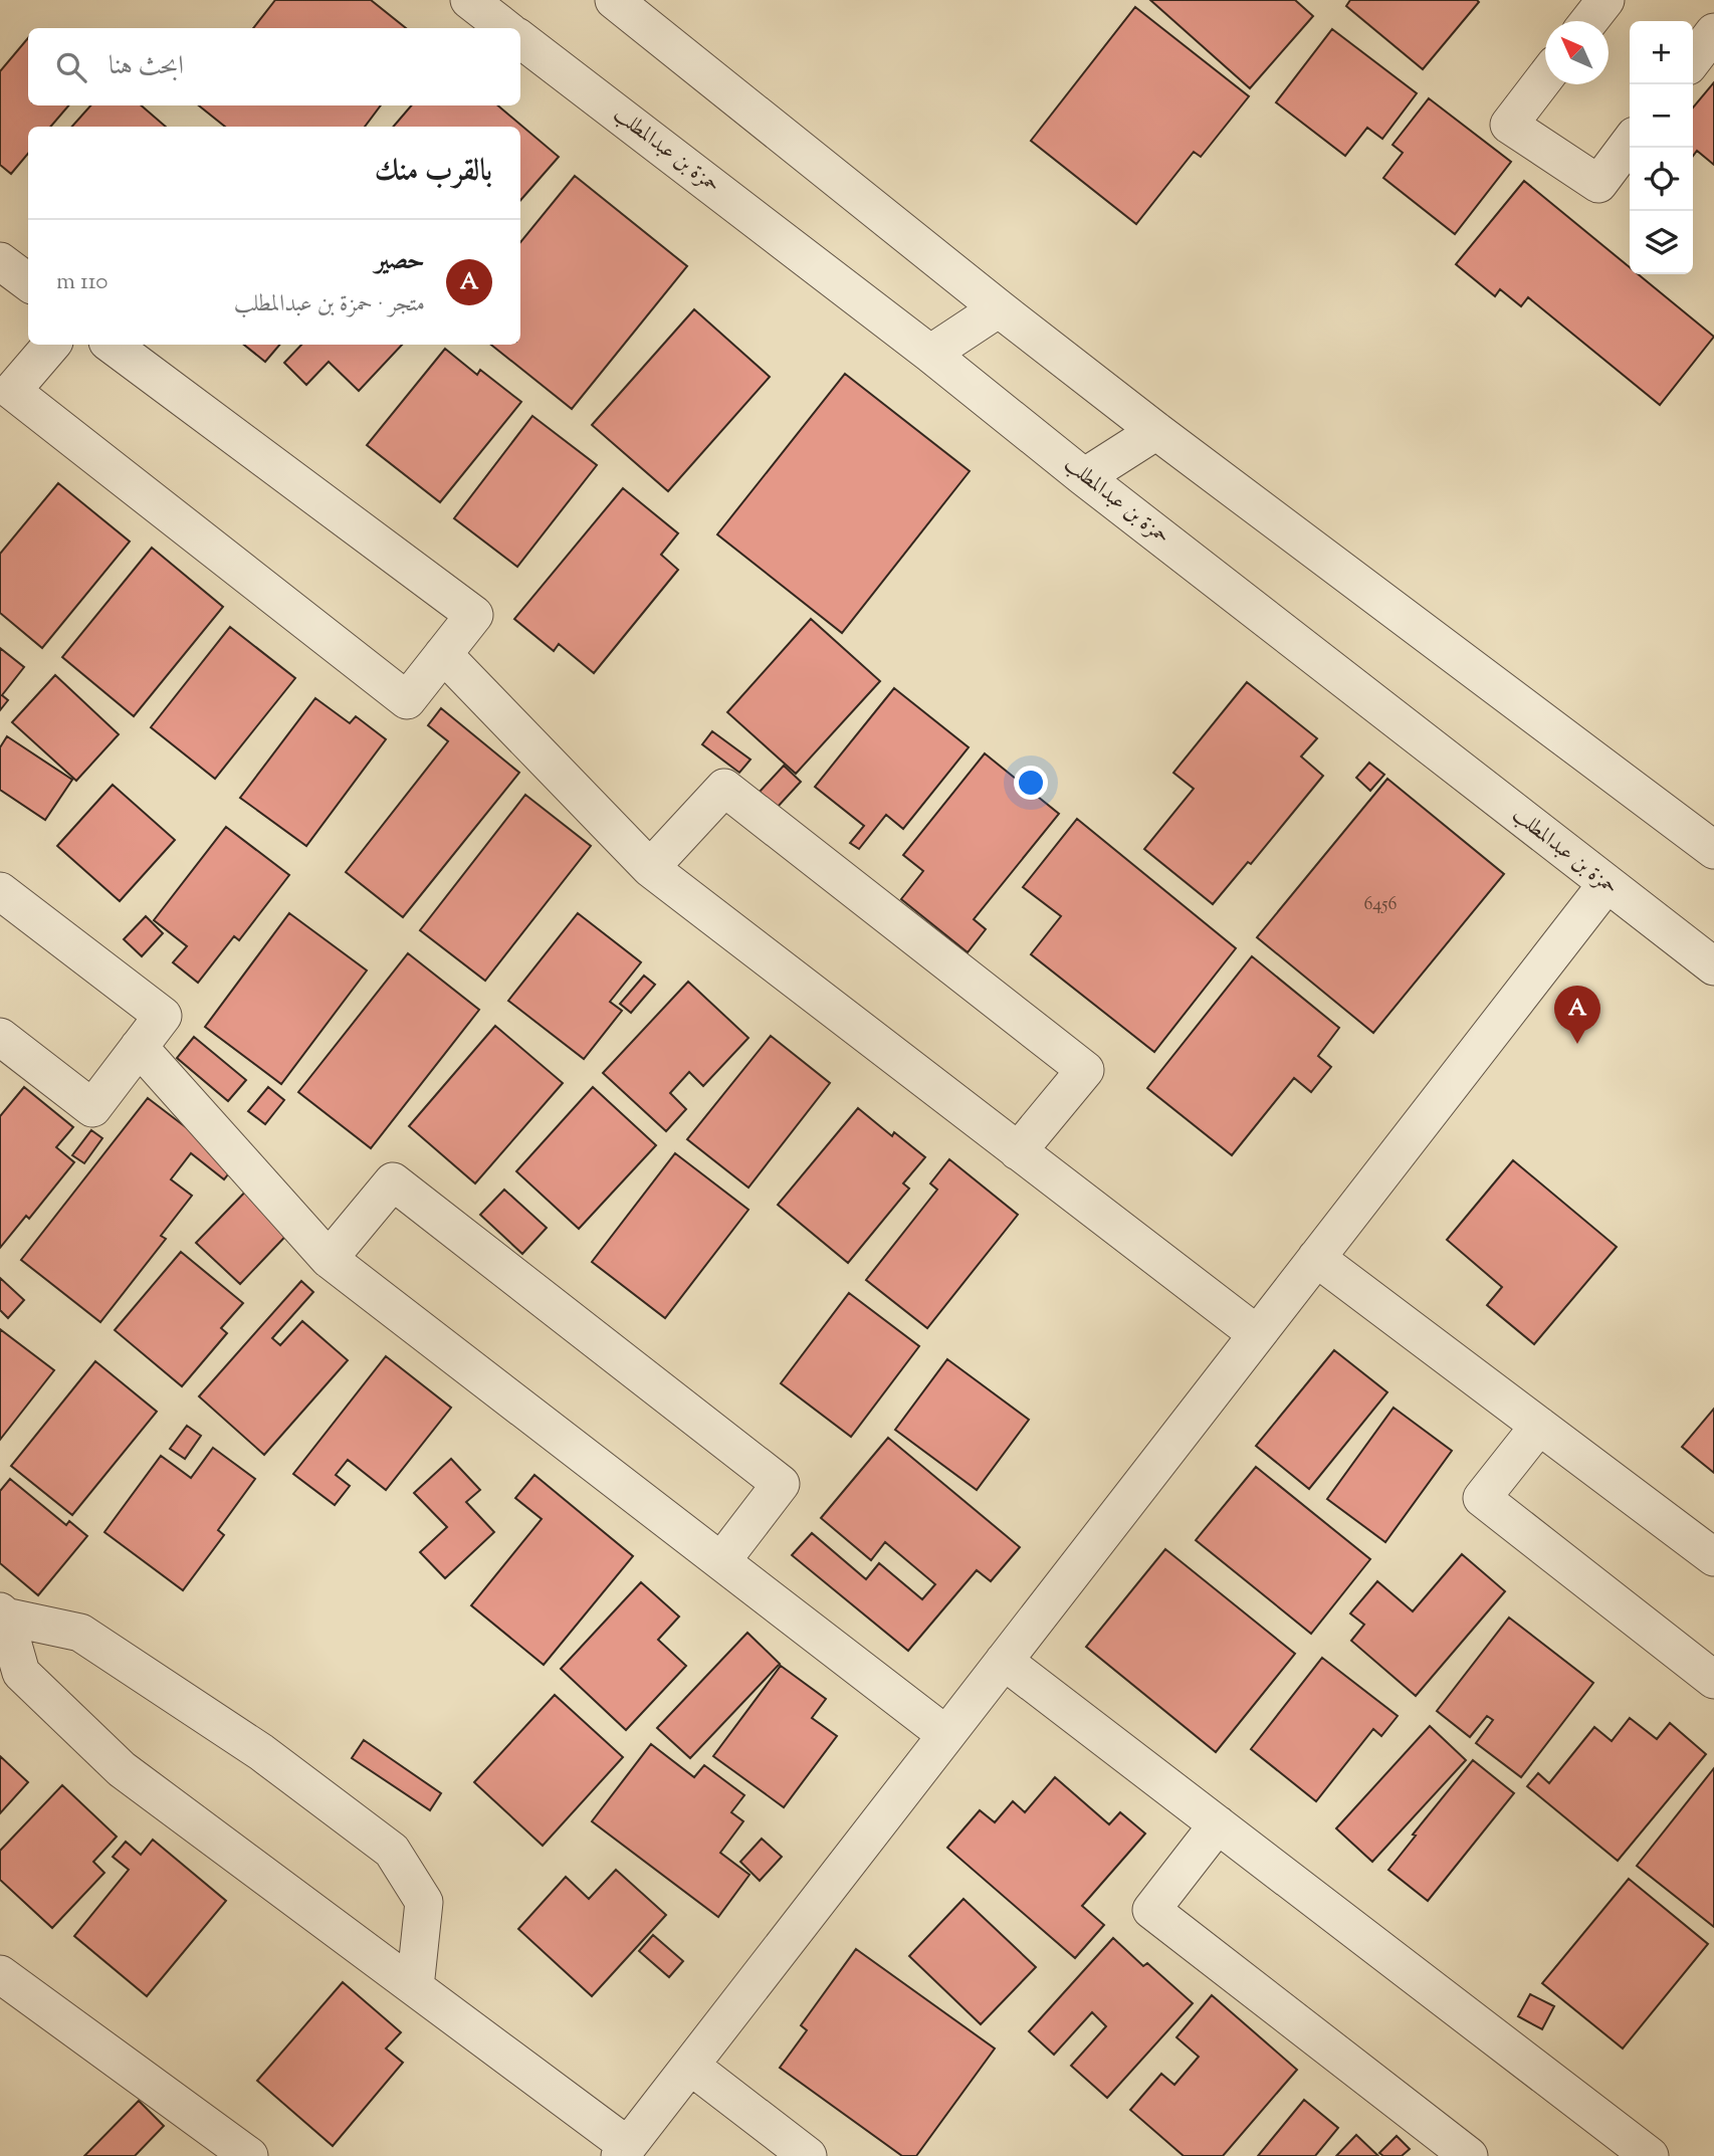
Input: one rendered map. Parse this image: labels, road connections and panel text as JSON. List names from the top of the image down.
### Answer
{
  "streets": {
    "street": ["حمزة بن عبدالمطلب"]
  },
  "house_numbers": ["6456"],
  "north": "top left",
  "page": {
    "map_buttons": ["+", "−"],
    "search": "ابحث هنا",
    "heading": "بالقرب منك",
    "list": [
      {
        "mark": "A",
        "name": "حصير",
        "note": "متجر · حمزة بن عبدالمطلب",
        "value": "110 m"
      }
    ],
    "pins": "A"
  }
}
